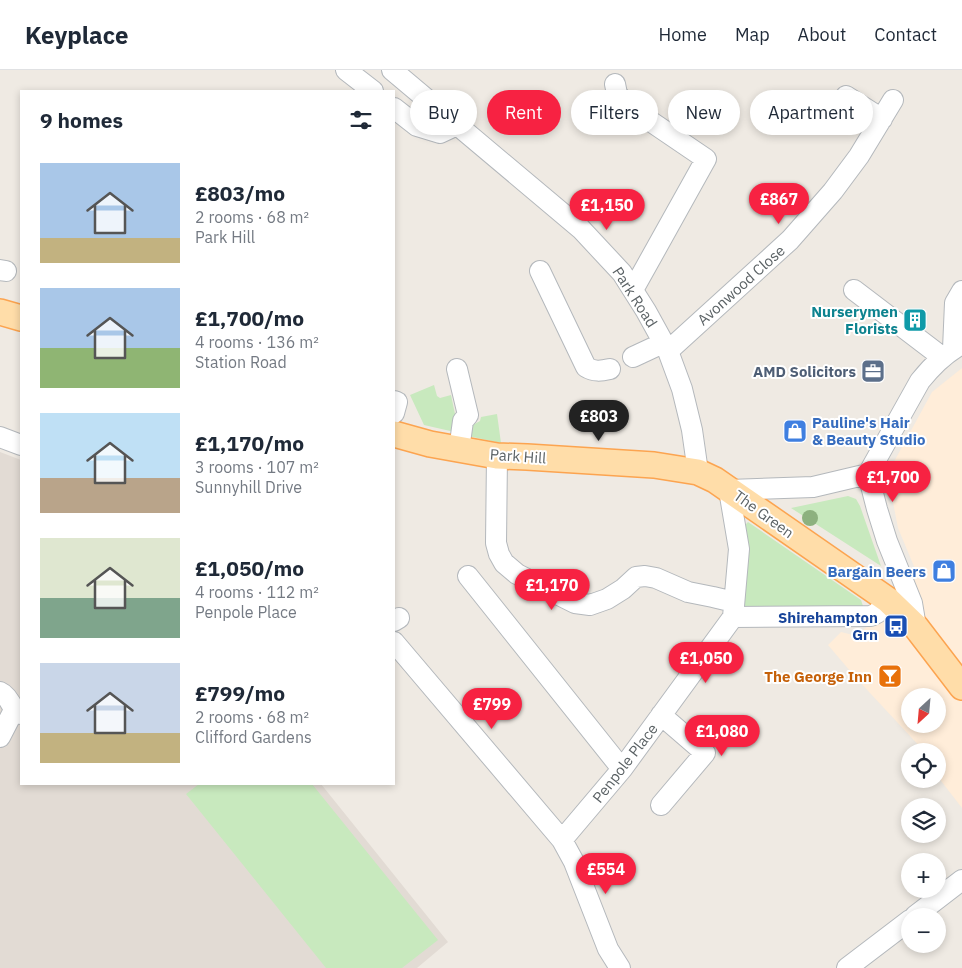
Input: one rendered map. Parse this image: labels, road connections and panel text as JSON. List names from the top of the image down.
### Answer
{
  "streets": {
    "main road": ["Park Hill", "The Green"],
    "street": ["Avonwood Close", "Park Road", "Penpole Place"]
  },
  "crossings": [
    ["Avonwood Close", "Park Road"],
    ["Park Road", "Park Hill"],
    ["Park Hill", "The Green"]
  ],
  "places": {
    "building": ["Nurserymen Florists"],
    "office": ["AMD Solicitors"],
    "shop": ["Pauline's Hair & Beauty Studio", "Bargain Beers"],
    "bus stop": ["Shirehampton Grn"],
    "bar": ["The George Inn"]
  },
  "north": "bottom left",
  "page": {
    "header": "Keyplace",
    "nav": [
      "Home",
      "Map",
      "About",
      "Contact"
    ],
    "chip": [
      "Buy",
      "Rent",
      "Filters",
      "New",
      "Apartment"
    ],
    "heading": "9 homes",
    "list": [
      {
        "name": "£803/mo",
        "note": "2 rooms · 68 m² · Park Hill"
      },
      {
        "name": "£1,700/mo",
        "note": "4 rooms · 136 m² · Station Road"
      },
      {
        "name": "£1,170/mo",
        "note": "3 rooms · 107 m² · Sunnyhill Drive"
      },
      {
        "name": "£1,050/mo",
        "note": "4 rooms · 112 m² · Penpole Place"
      },
      {
        "name": "£799/mo",
        "note": "2 rooms · 68 m² · Clifford Gardens"
      }
    ],
    "price": [
      "£867",
      "£1,150",
      "£803",
      "£1,700",
      "£1,170",
      "£1,050",
      "£799",
      "£1,080",
      "£554"
    ],
    "map_buttons": ["+", "−"]
  }
}
